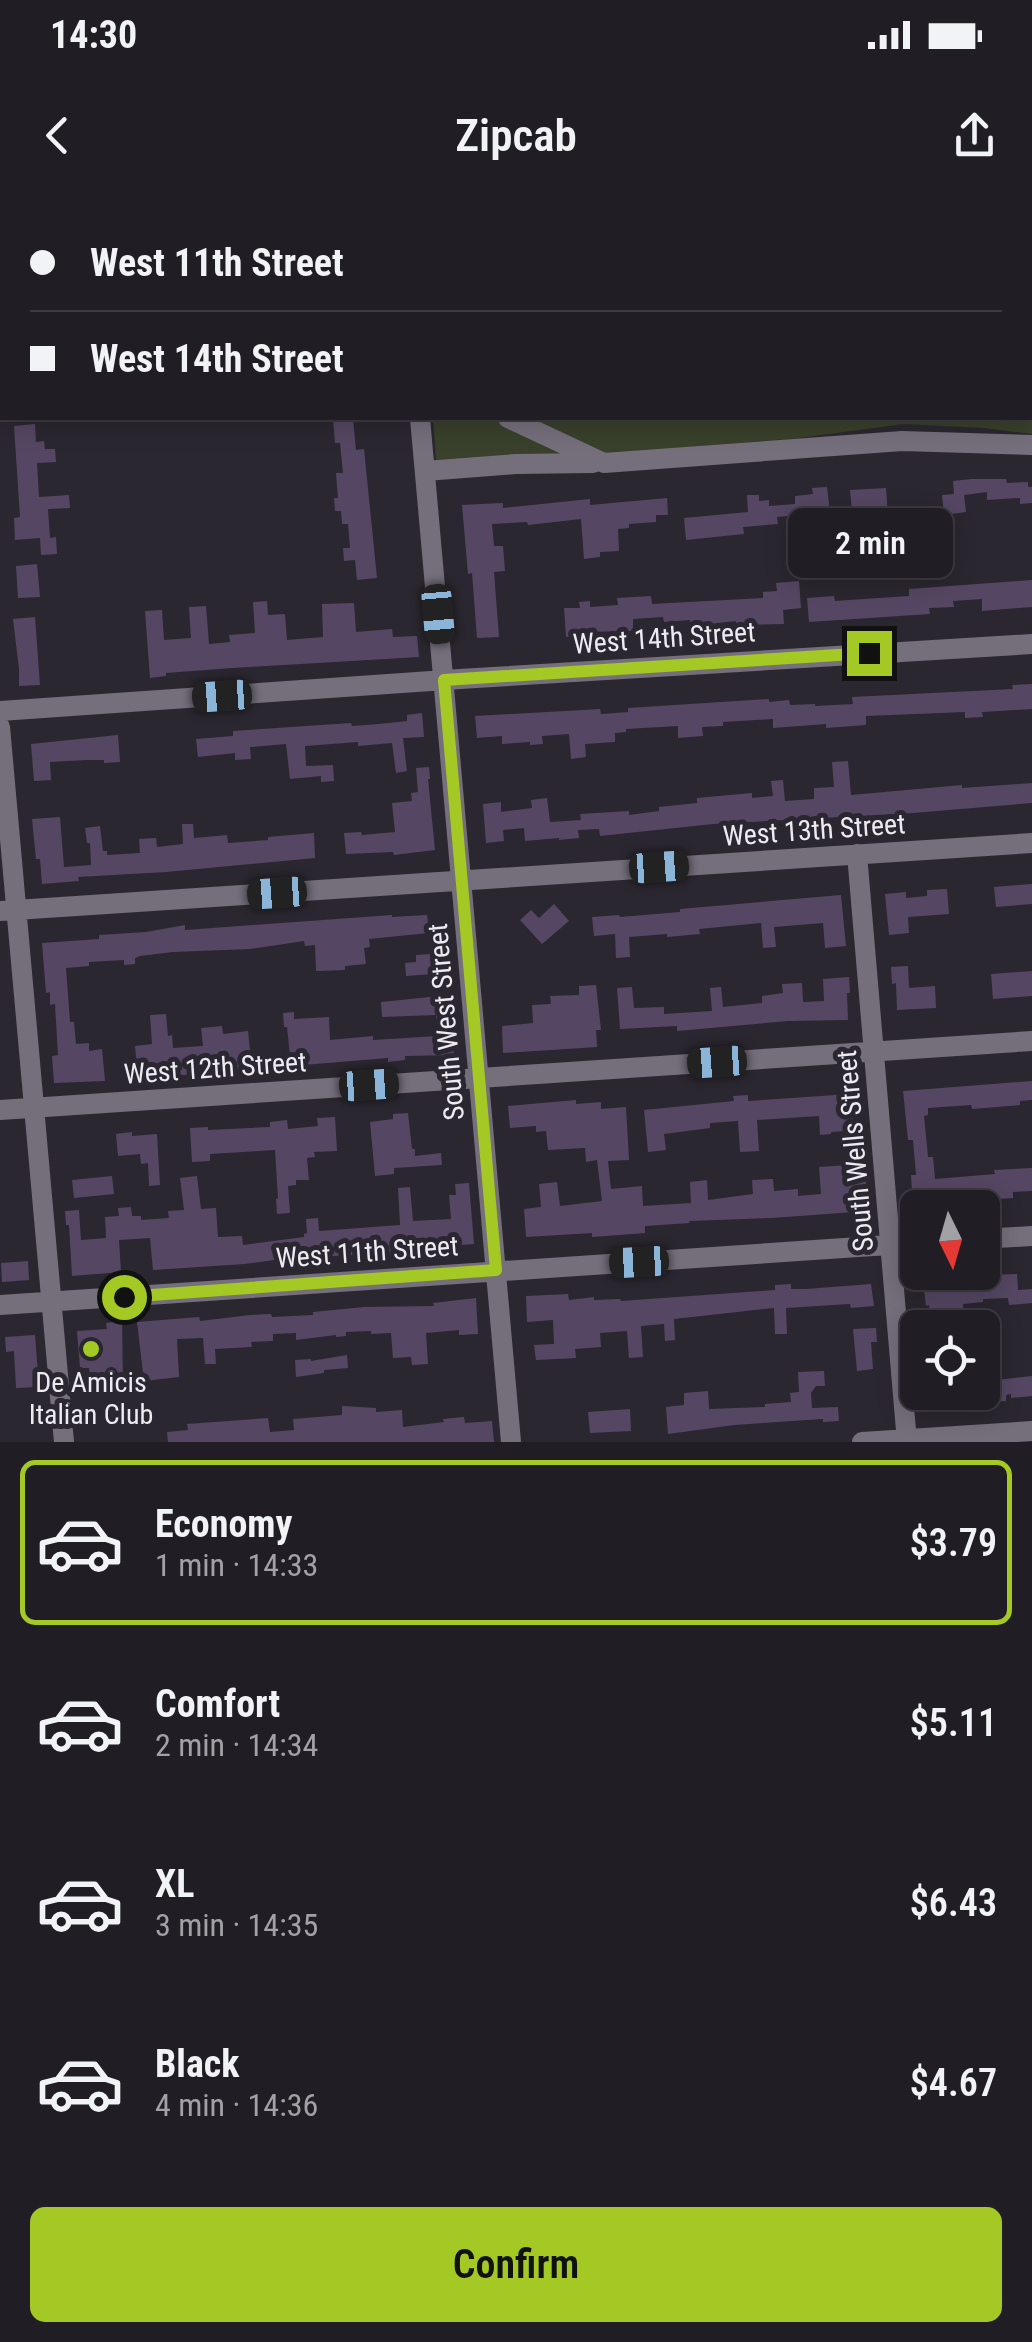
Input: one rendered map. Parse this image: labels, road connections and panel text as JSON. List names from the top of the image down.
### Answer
{
  "streets": {
    "street": [
      "West 14th Street",
      "West 13th Street",
      "South West Street",
      "West 12th Street",
      "South Wells Street",
      "West 11th Street"
    ]
  },
  "crossings": [
    ["West 14th Street", "South West Street"],
    ["West 13th Street", "South West Street"],
    ["West 13th Street", "South Wells Street"],
    ["South West Street", "West 12th Street"],
    ["South West Street", "West 11th Street"],
    ["West 12th Street", "South Wells Street"],
    ["South Wells Street", "West 11th Street"]
  ],
  "places": ["De Amicis Italian Club"],
  "north": "bottom",
  "page": {
    "status": "14:30",
    "header": "Zipcab",
    "banner": ["West 11th Street", "West 14th Street"],
    "bubble": "2 min",
    "list": [
      {
        "name": "Economy",
        "note": "1 min · 14:33",
        "value": "$3.79"
      },
      {
        "name": "Comfort",
        "note": "2 min · 14:34",
        "value": "$5.11"
      },
      {
        "name": "XL",
        "note": "3 min · 14:35",
        "value": "$6.43"
      },
      {
        "name": "Black",
        "note": "4 min · 14:36",
        "value": "$4.67"
      }
    ],
    "buttons": "Confirm"
  }
}
